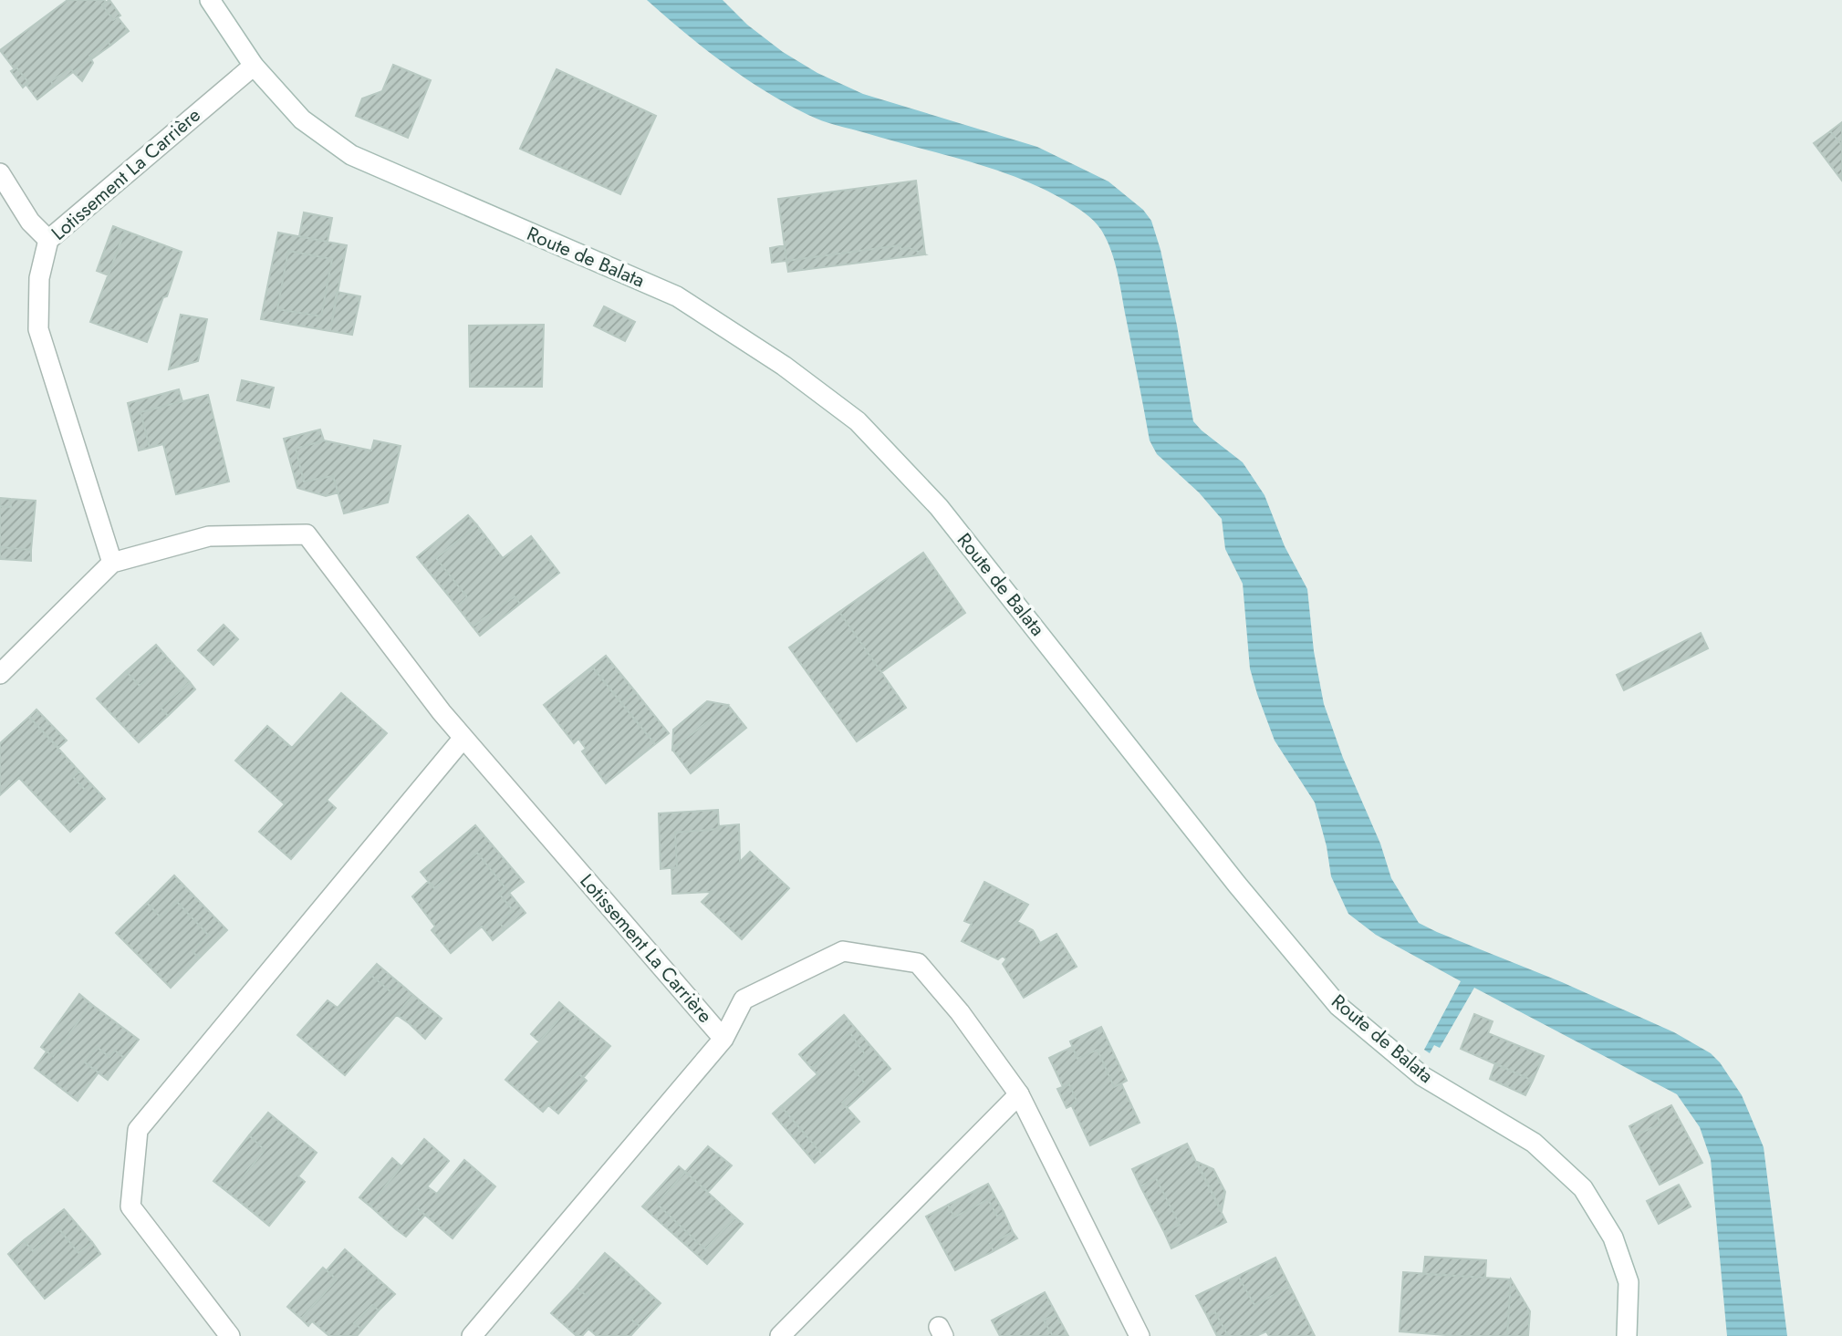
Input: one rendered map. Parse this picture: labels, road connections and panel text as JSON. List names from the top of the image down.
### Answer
{
  "streets": {
    "street": ["Lotissement La Carrière", "Route de Balata"]
  },
  "crossings": [
    ["Lotissement La Carrière", "Route de Balata"]
  ]
}
